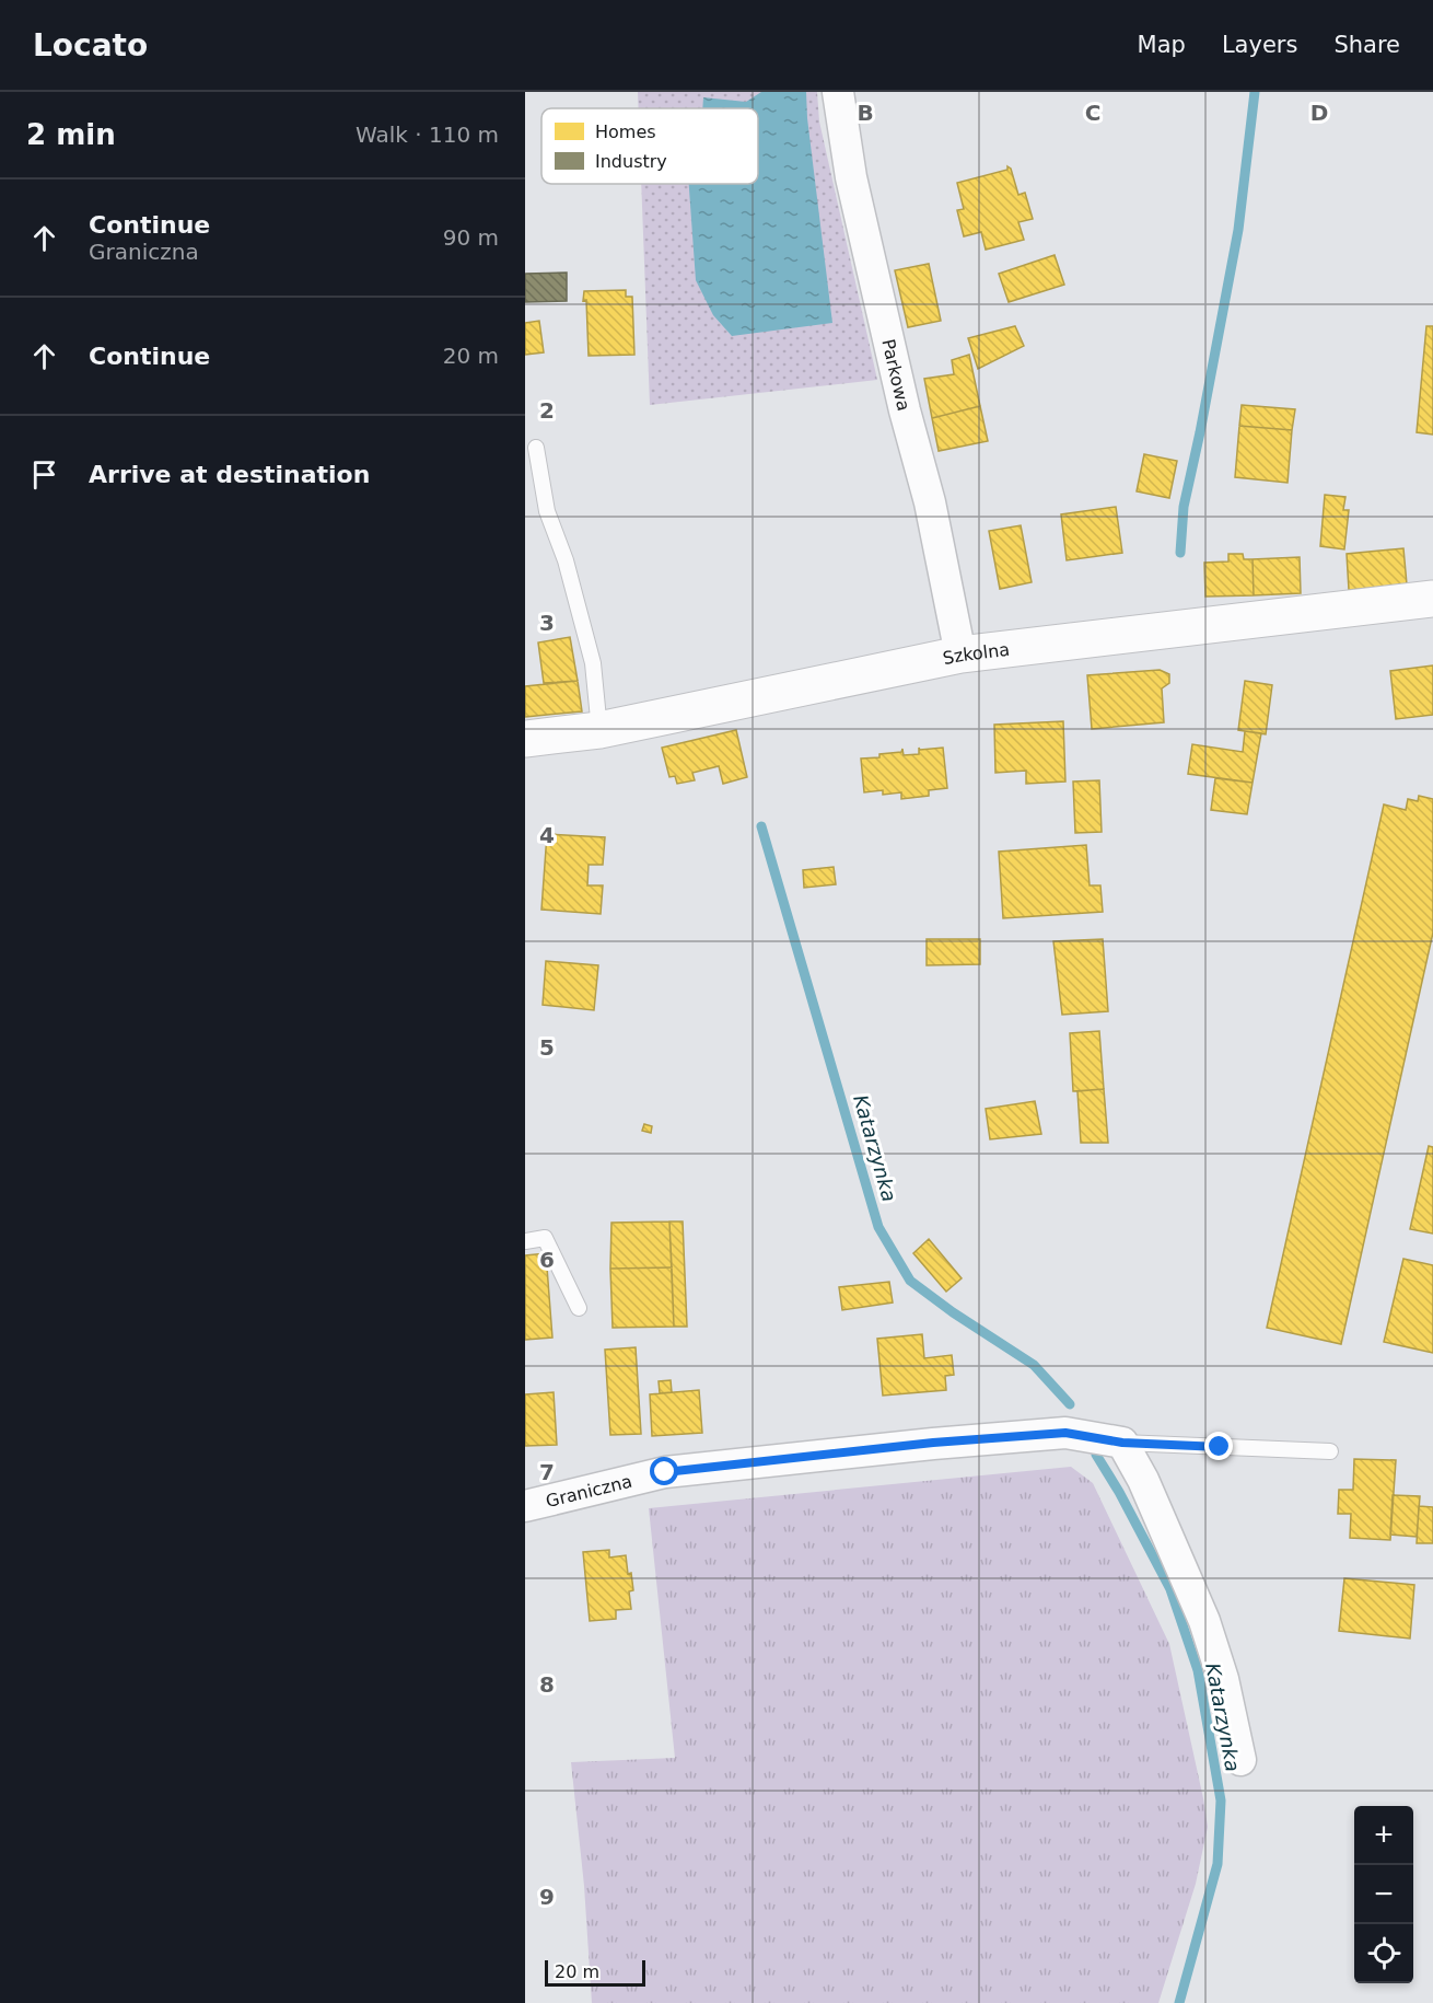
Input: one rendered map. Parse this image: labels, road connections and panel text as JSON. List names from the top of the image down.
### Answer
{
  "streets": {
    "street": ["Parkowa", "Szkolna", "Graniczna"]
  },
  "crossings": [
    ["Parkowa", "Szkolna"]
  ],
  "water": ["Katarzynka"],
  "legend": ["Homes", "Industry"],
  "scale_bar": "20 m",
  "page": {
    "header": "Locato",
    "nav": ["Map", "Layers", "Share"],
    "heading": ["2 min", "Walk · 110 m"],
    "list": [
      ["Continue", "Graniczna", "90 m"],
      ["Continue", "20 m"],
      "Arrive at destination"
    ],
    "map_buttons": ["+", "−"],
    "scale": "20 m"
  },
  "grid": {
    "columns": ["B", "C", "D"],
    "rows": [
      "2",
      "3",
      "4",
      "5",
      "6",
      "7",
      "8",
      "9"
    ]
  }
}
